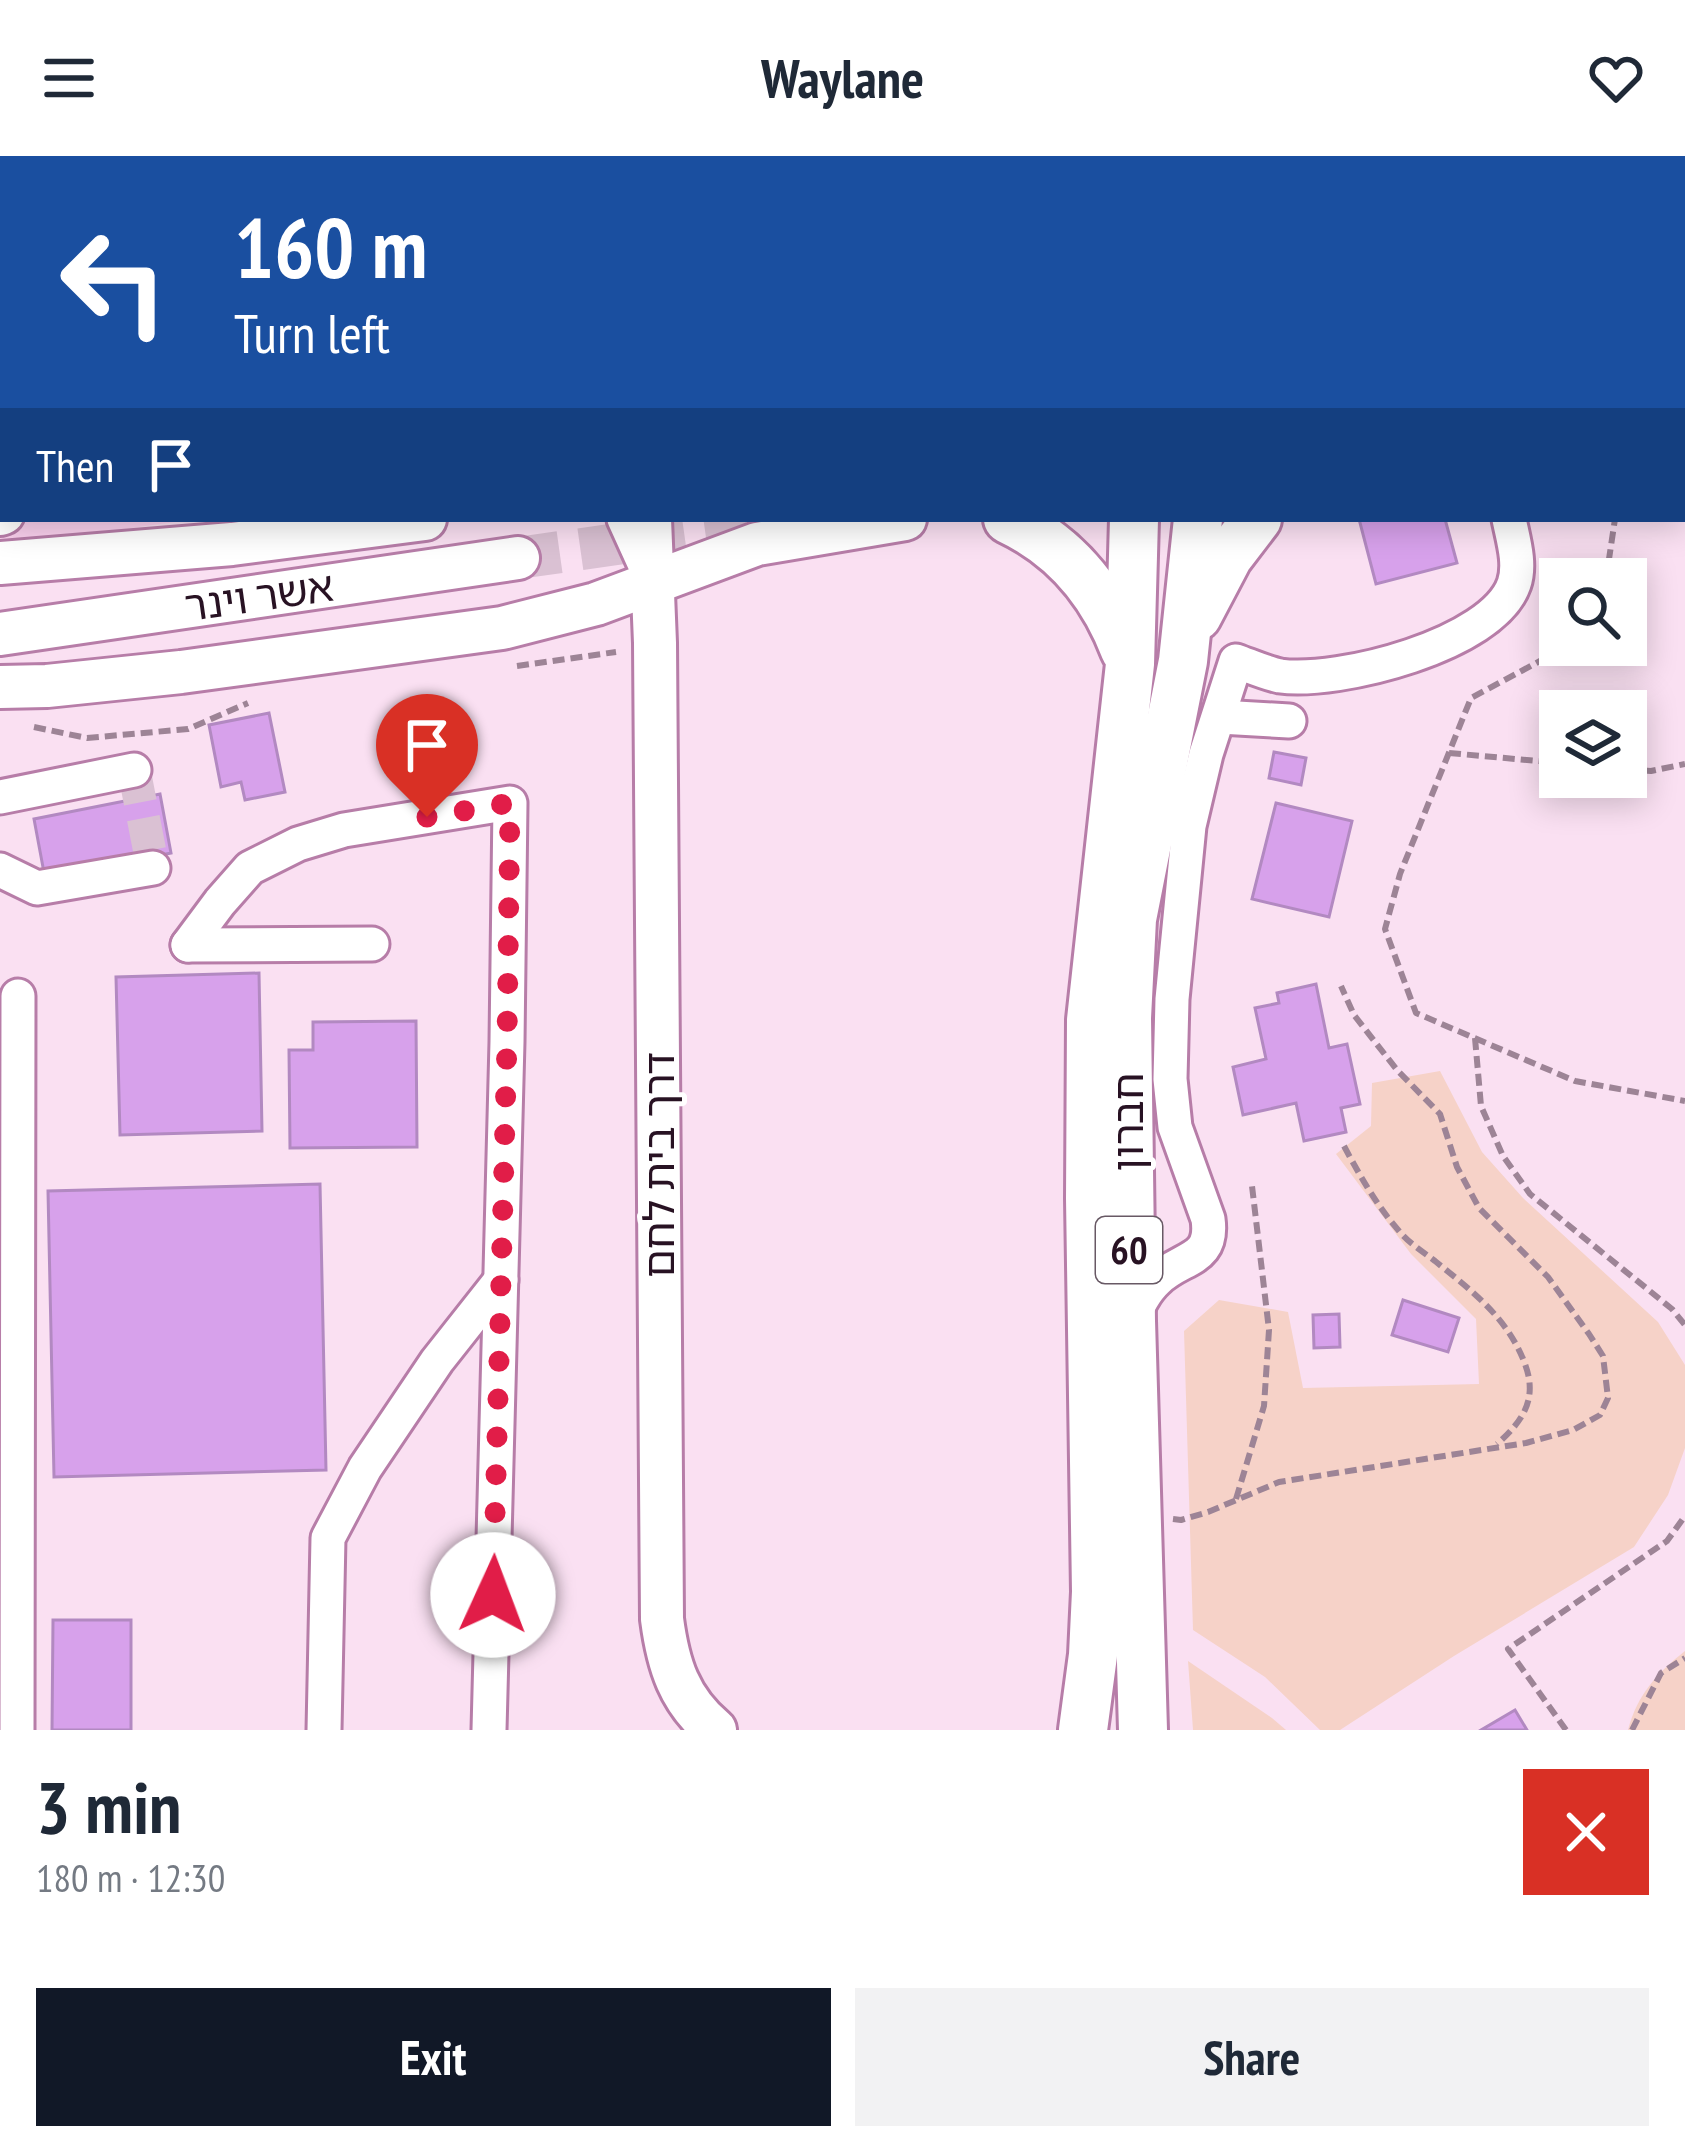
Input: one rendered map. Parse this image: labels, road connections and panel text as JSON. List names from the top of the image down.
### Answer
{
  "streets": {
    "highway": ["חברון", "60"],
    "main road": ["אשר וינר", "דרך בית לחם"]
  },
  "page": {
    "header": "Waylane",
    "turn": ["160 m", "Turn left"],
    "then": "Then",
    "heading": ["3 min", "180 m · 12:30"],
    "buttons": ["Exit", "Share"]
  }
}
